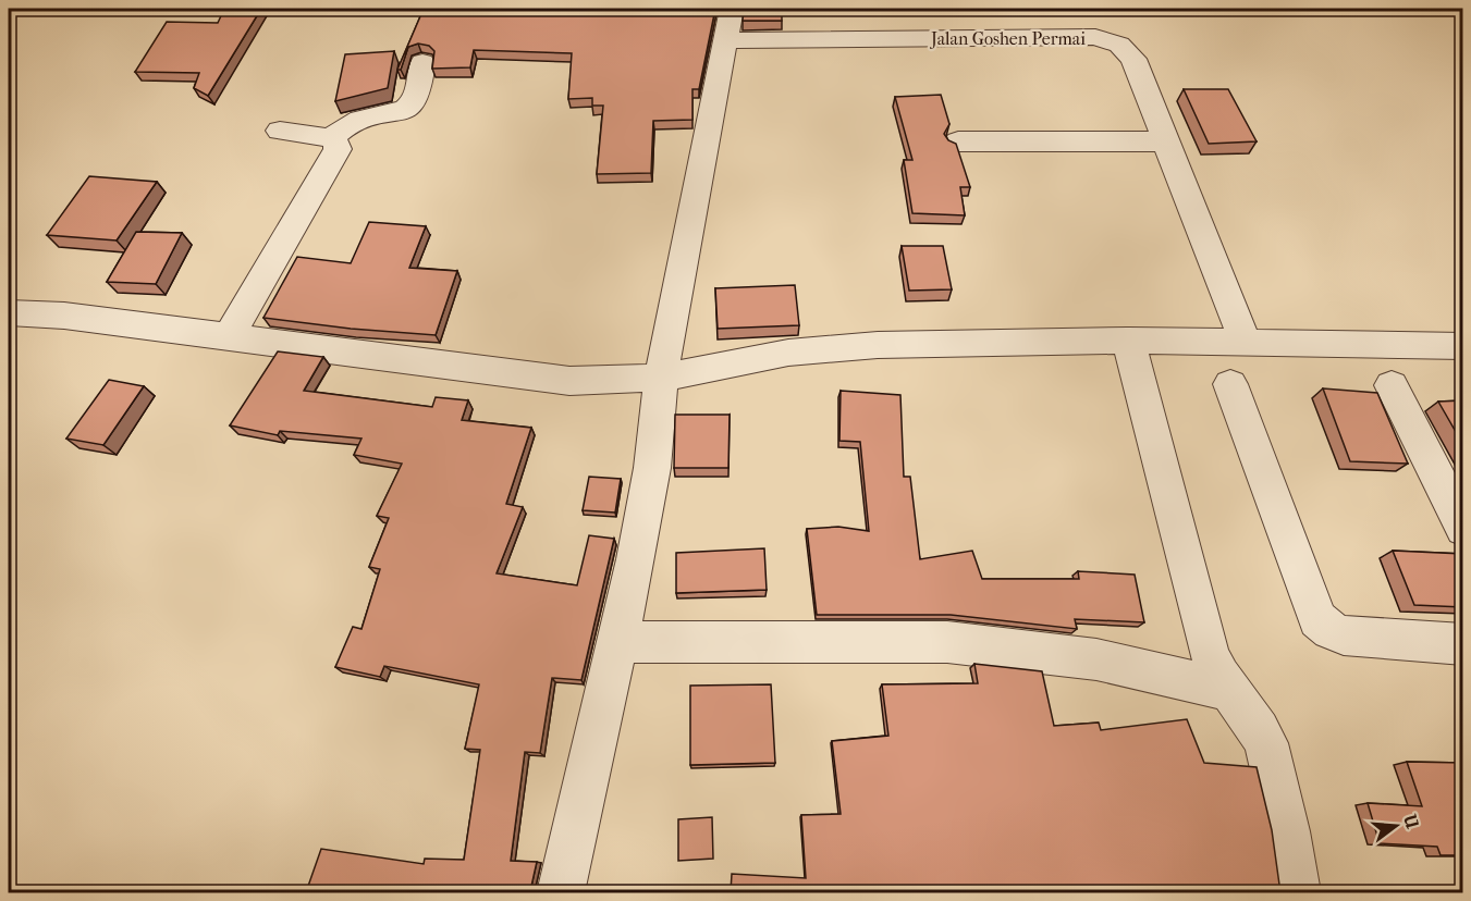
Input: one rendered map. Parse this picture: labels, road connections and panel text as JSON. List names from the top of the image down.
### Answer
{
  "streets": {
    "street": ["Jalan Goshen Permai"]
  },
  "north": "right"
}
